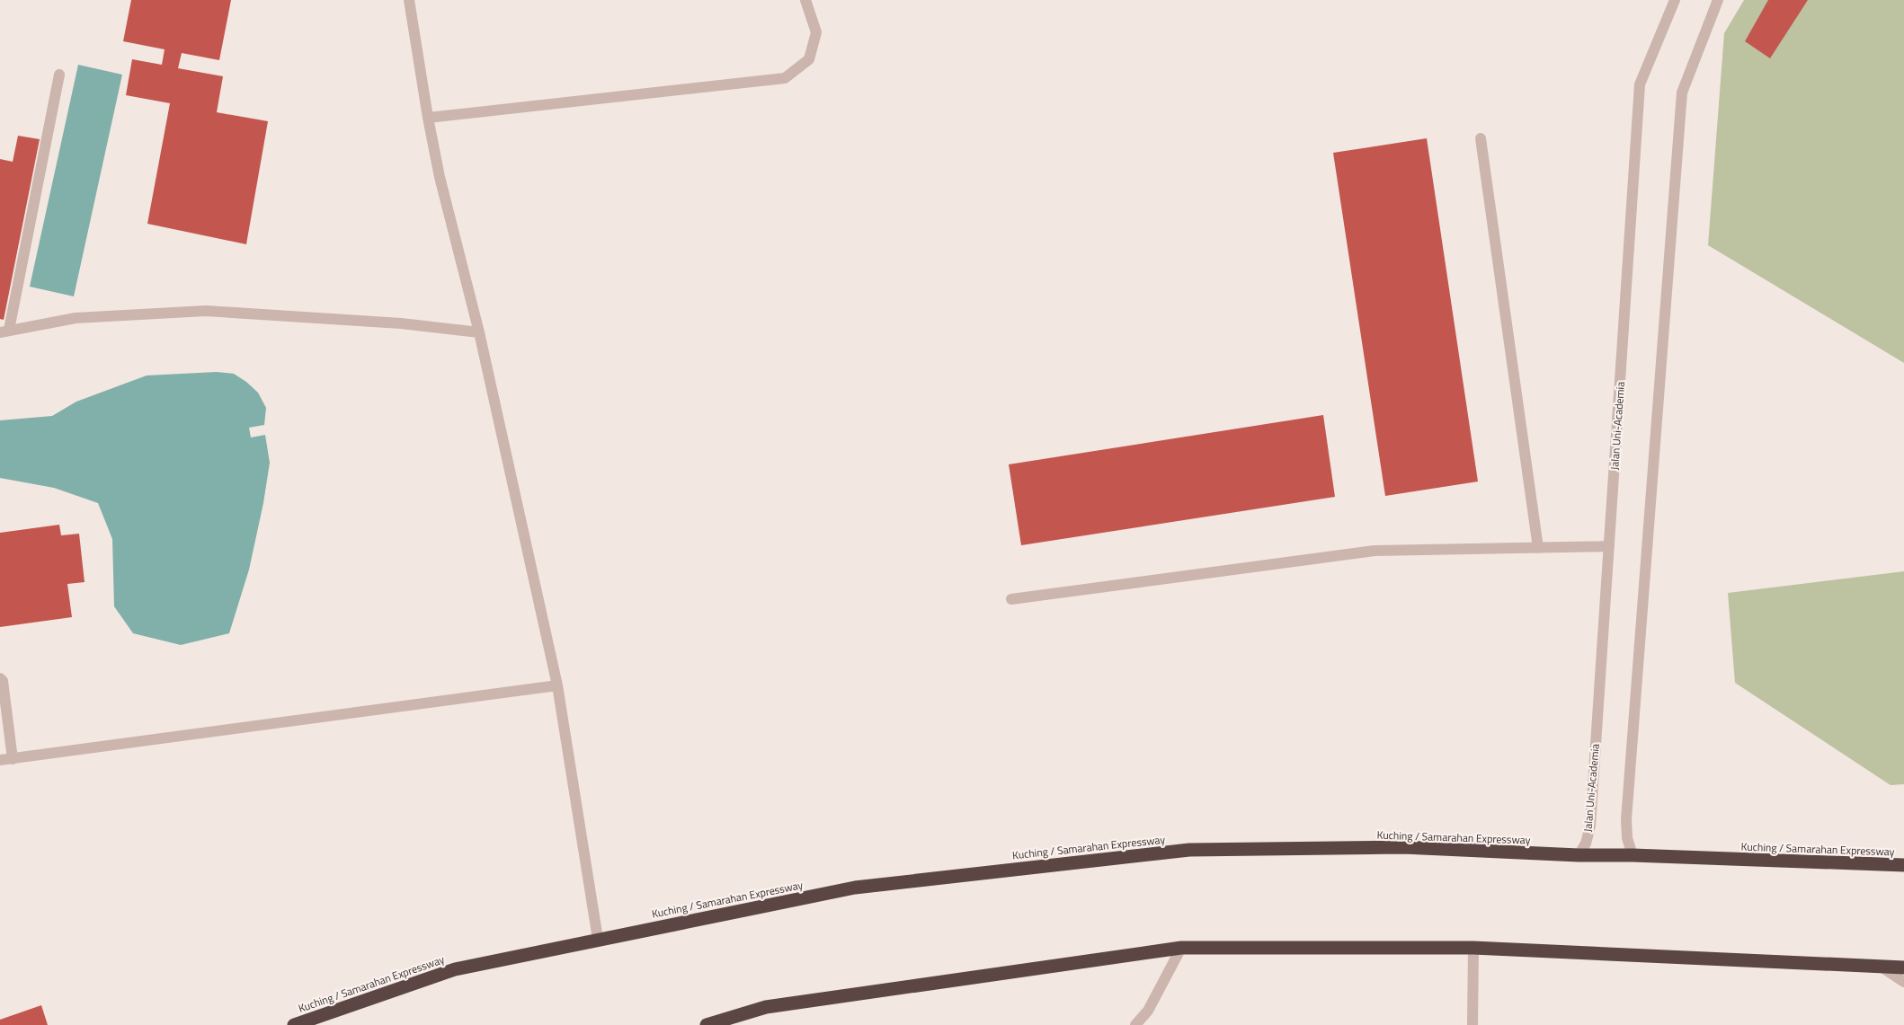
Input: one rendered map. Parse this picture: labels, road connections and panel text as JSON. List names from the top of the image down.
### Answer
{
  "streets": {
    "highway": ["Kuching / Samarahan Expressway"],
    "street": ["Jalan Uni-Academia"]
  },
  "crossings": [
    ["Jalan Uni-Academia", "Kuching / Samarahan Expressway"]
  ]
}
